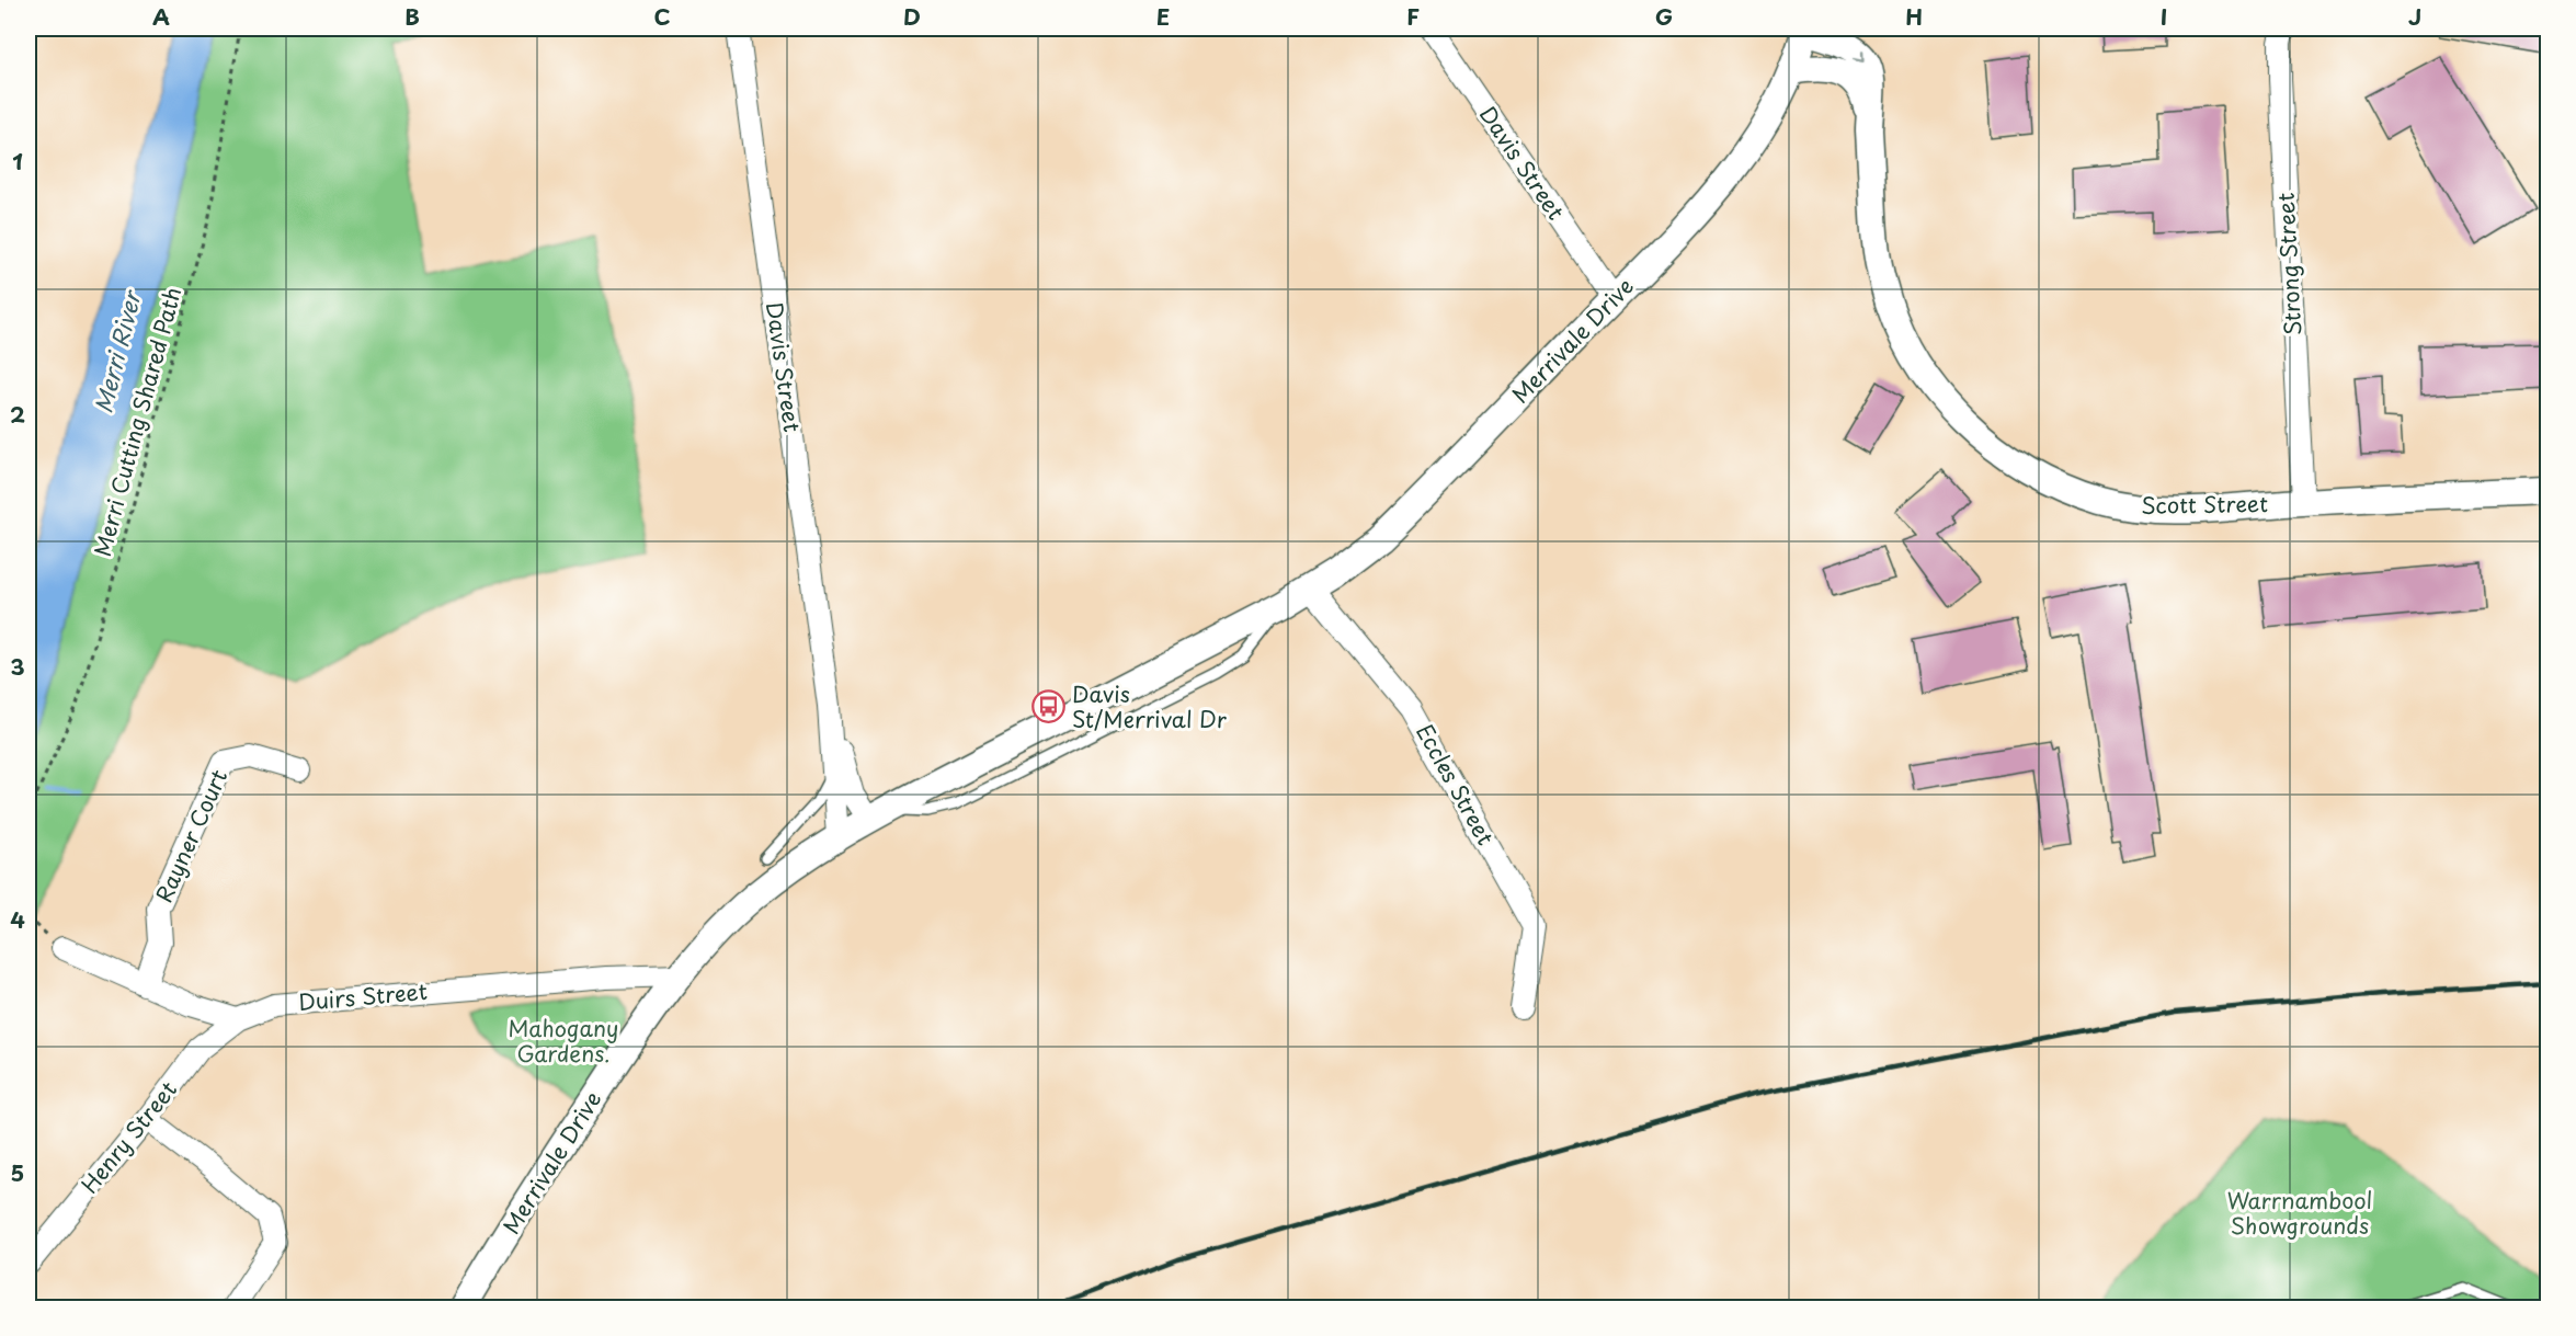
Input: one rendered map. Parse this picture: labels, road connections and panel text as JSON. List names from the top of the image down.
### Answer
{
  "streets": {
    "street": [
      "Davis Street",
      "Strong Street",
      "Merrivale Drive",
      "Scott Street",
      "Eccles Street",
      "Rayner Court",
      "Duirs Street",
      "Henry Street"
    ],
    "path": ["Merri Cutting Shared Path"]
  },
  "crossings": [
    ["Davis Street", "Merrivale Drive"],
    ["Strong Street", "Scott Street"],
    ["Merrivale Drive", "Scott Street"],
    ["Merrivale Drive", "Eccles Street"],
    ["Merrivale Drive", "Duirs Street"],
    ["Duirs Street", "Henry Street"]
  ],
  "water": ["Merri River"],
  "parks": ["Mahogany Gardens.", "Warrnambool Showgrounds"],
  "places": {
    "bus stop": ["Davis St/Merrival Dr"]
  },
  "grid": {
    "columns": [
      "A",
      "B",
      "C",
      "D",
      "E",
      "F",
      "G",
      "H",
      "I",
      "J"
    ],
    "rows": [
      "1",
      "2",
      "3",
      "4",
      "5"
    ]
  }
}
